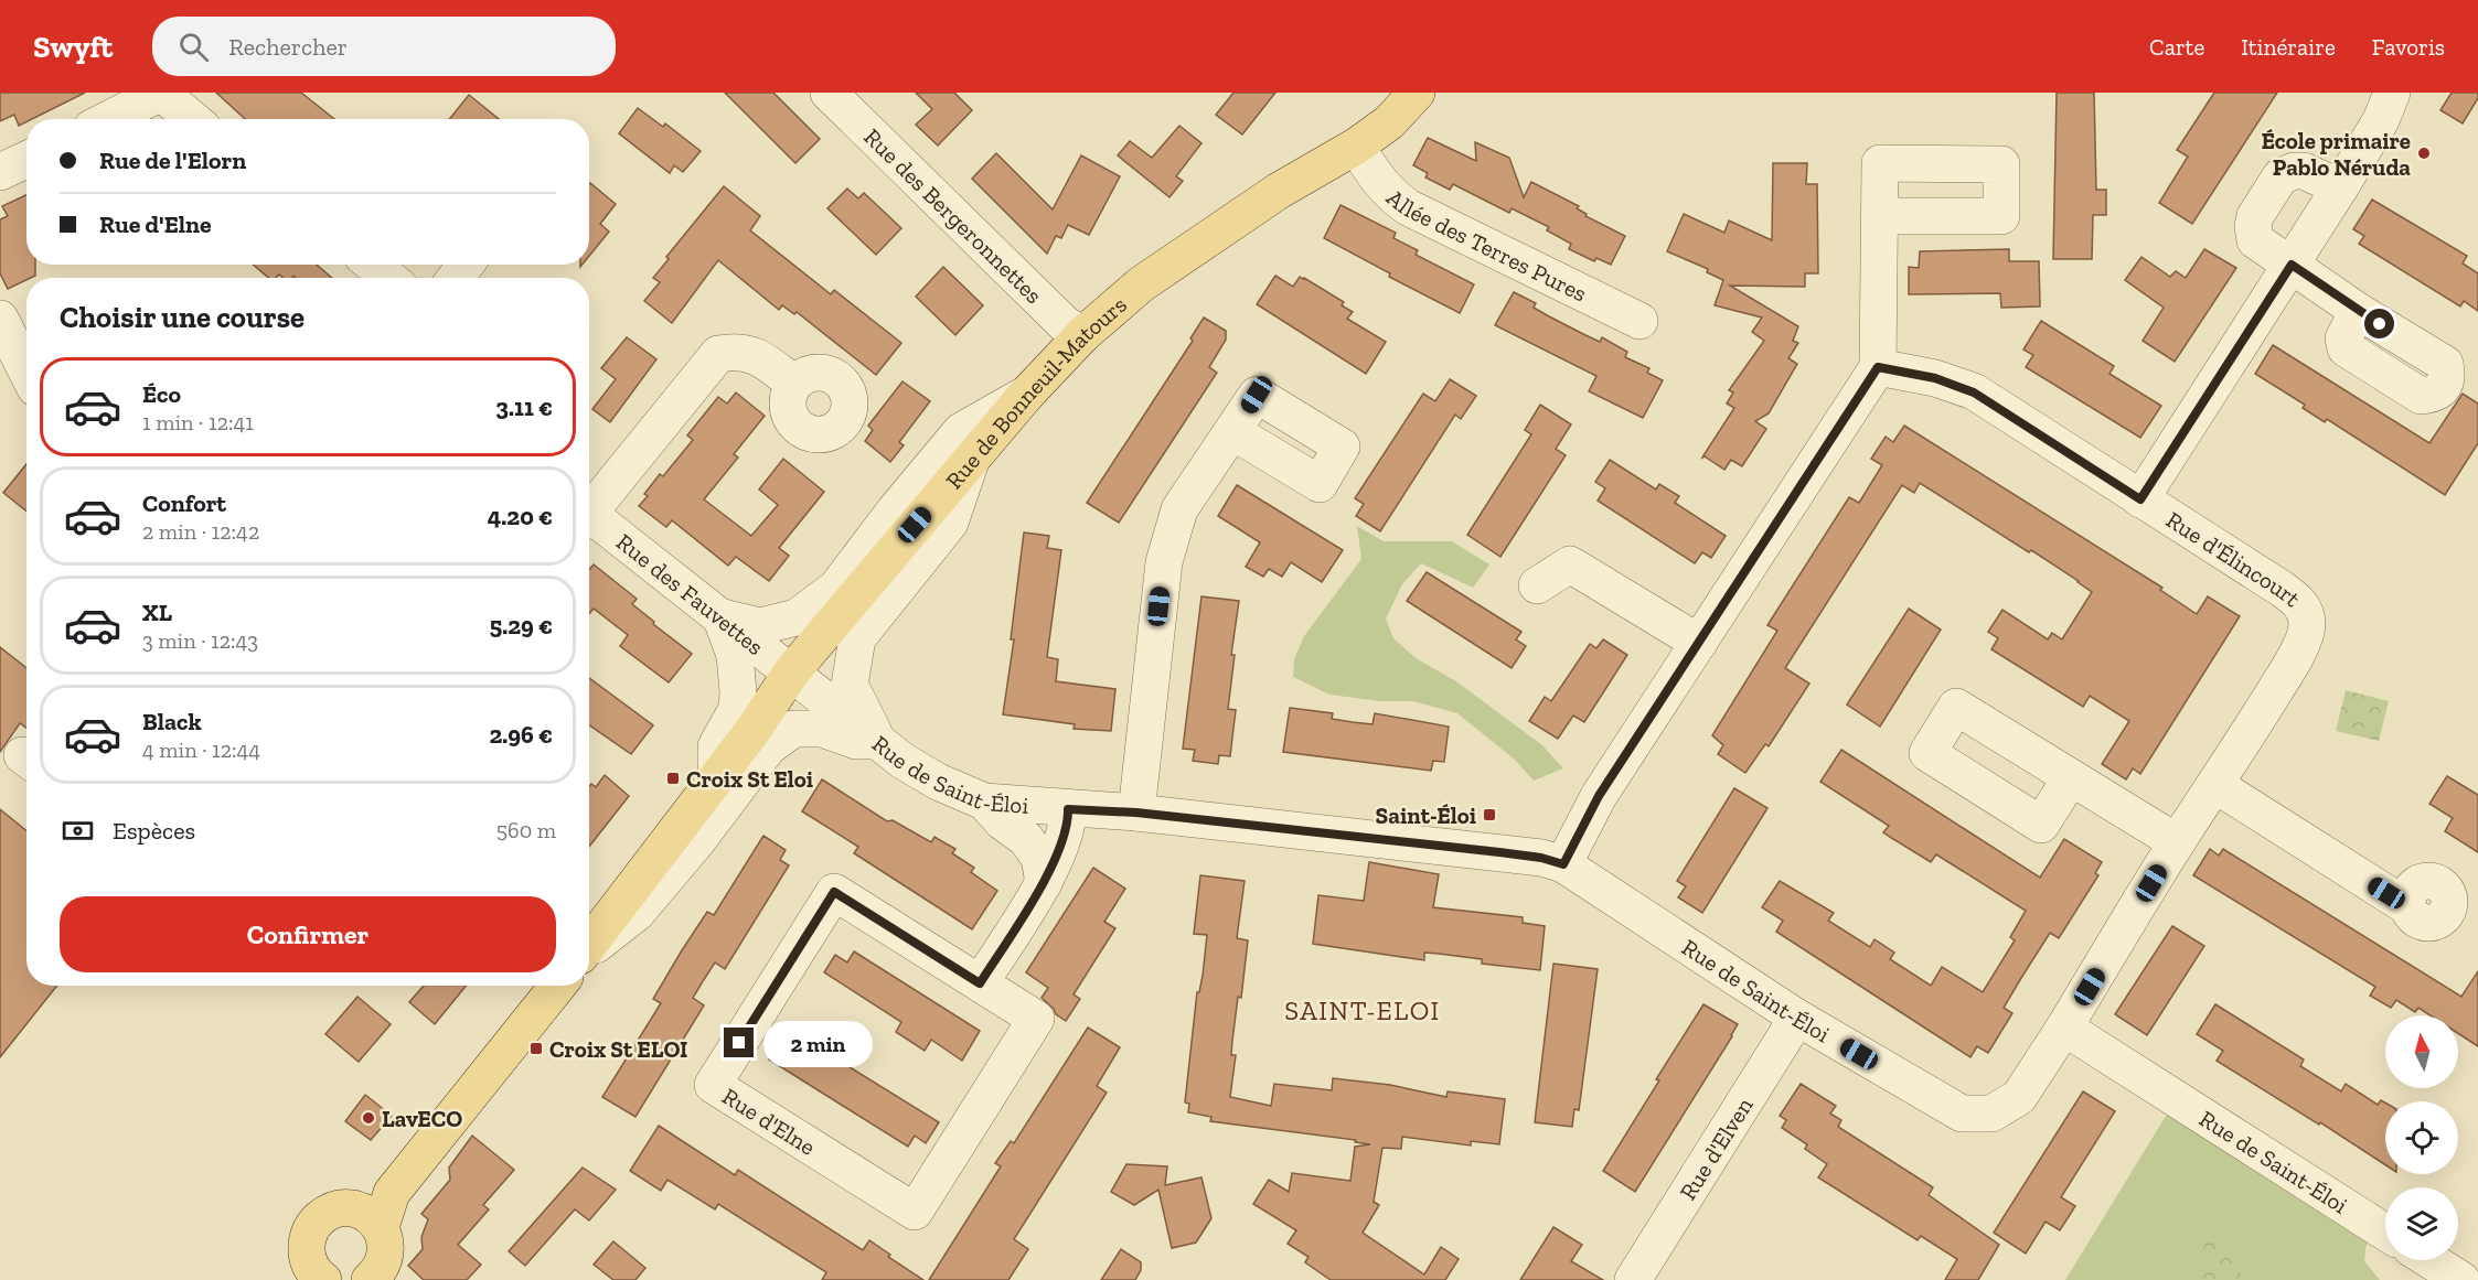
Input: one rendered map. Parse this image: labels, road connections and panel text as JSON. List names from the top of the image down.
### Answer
{
  "streets": {
    "main road": ["Rue de Bonneuil-Matours"],
    "street": [
      "Rue des Bergeronnettes",
      "Allée des Terres Pures",
      "Rue d'Élincourt",
      "Rue des Fauvettes",
      "Rue de Saint-Éloi",
      "Rue d'Elne",
      "Rue d'Elven"
    ]
  },
  "crossings": [
    ["Rue des Bergeronnettes", "Rue de Bonneuil-Matours"],
    ["Allée des Terres Pures", "Rue de Bonneuil-Matours"],
    ["Rue de Bonneuil-Matours", "Rue des Fauvettes"],
    ["Rue de Bonneuil-Matours", "Rue de Saint-Éloi"],
    ["Rue d'Élincourt", "Rue de Saint-Éloi"],
    ["Rue des Fauvettes", "Rue de Saint-Éloi"],
    ["Rue de Saint-Éloi", "Rue d'Elven"]
  ],
  "districts": ["SAINT-ELOI"],
  "places": {
    "other": ["École primaire Pablo Néruda", "LavECO"],
    "transit": ["Croix St Eloi", "Saint-Éloi", "Croix St ELOI"]
  },
  "north": "top",
  "page": {
    "header": "Swyft",
    "search": "Rechercher",
    "nav": ["Carte", "Itinéraire", "Favoris"],
    "banner": ["Rue de l'Elorn", "Rue d'Elne"],
    "heading": "Choisir une course",
    "list": [
      {
        "name": "Éco",
        "note": "1 min · 12:41",
        "value": "3.11 €"
      },
      {
        "name": "Confort",
        "note": "2 min · 12:42",
        "value": "4.20 €"
      },
      {
        "name": "XL",
        "note": "3 min · 12:43",
        "value": "5.29 €"
      },
      {
        "name": "Black",
        "note": "4 min · 12:44",
        "value": "2.96 €"
      }
    ],
    "pay": ["Espèces", "560 m"],
    "buttons": "Confirmer",
    "bubble": "2 min"
  }
}
